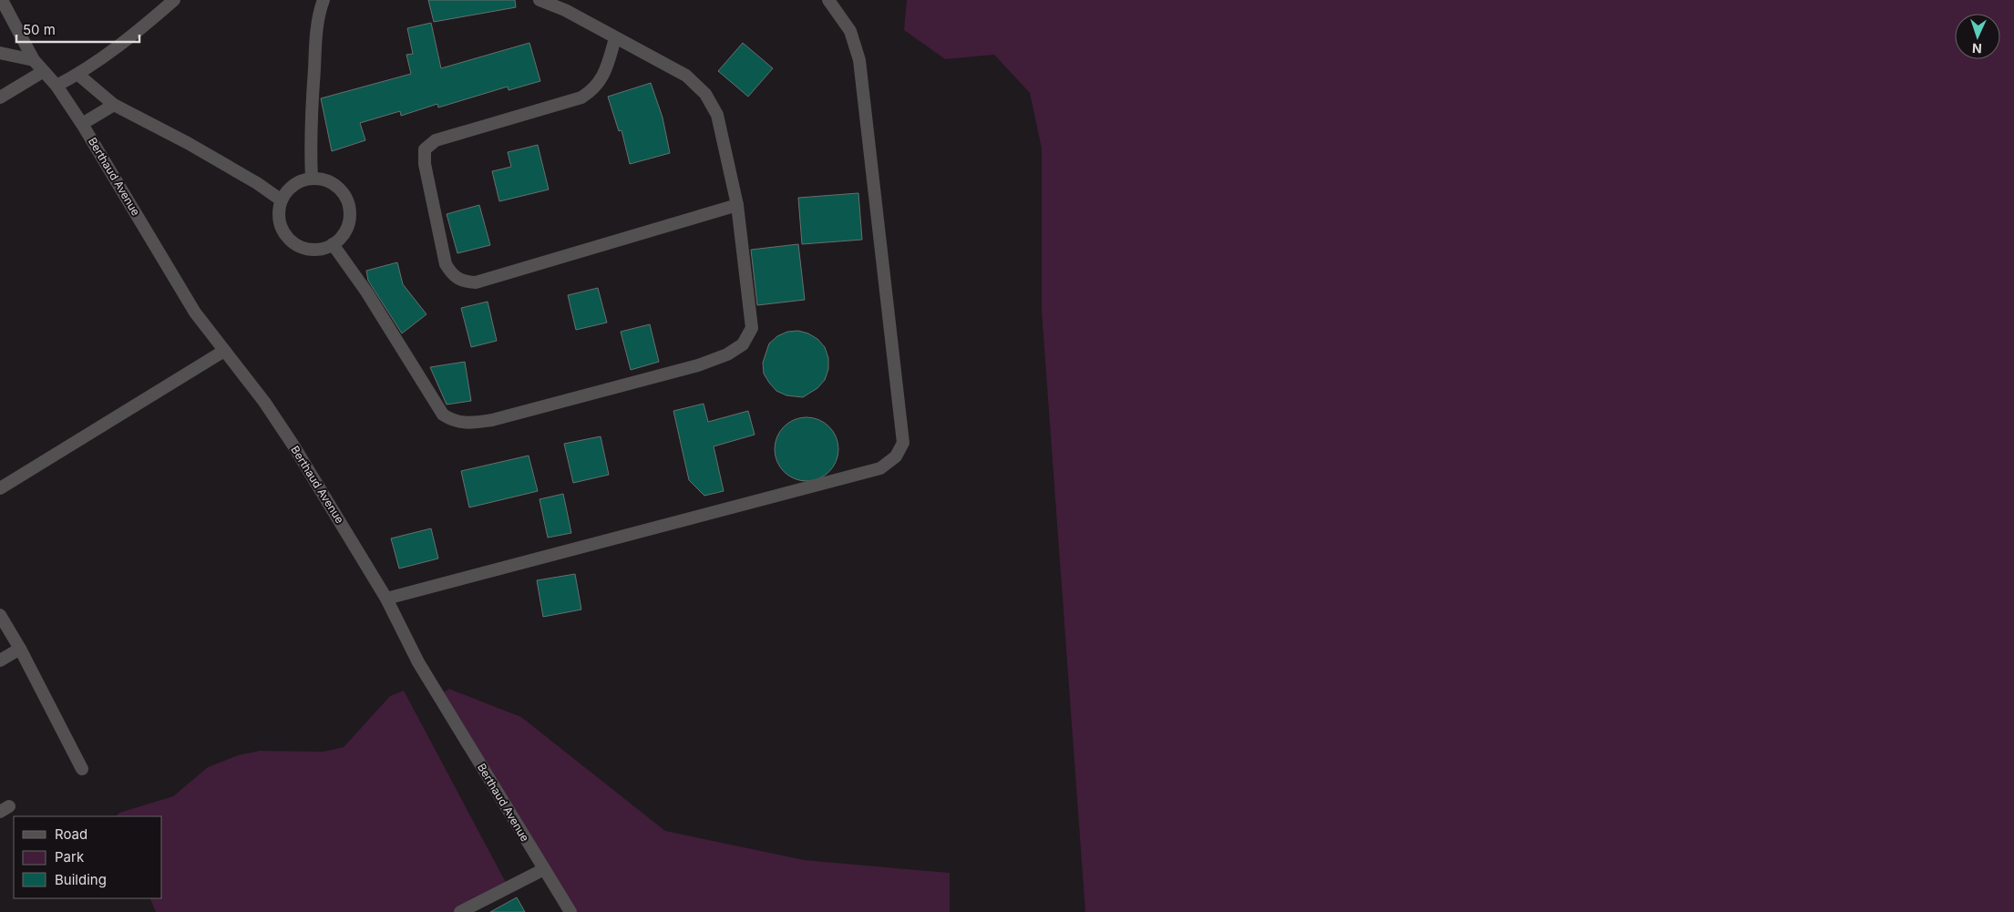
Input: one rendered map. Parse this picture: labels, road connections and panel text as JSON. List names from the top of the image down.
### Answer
{
  "streets": {
    "street": ["Berthaud Avenue"]
  },
  "legend": ["Road", "Park", "Building"],
  "scale_bar": "50 m",
  "north": "bottom"
}
